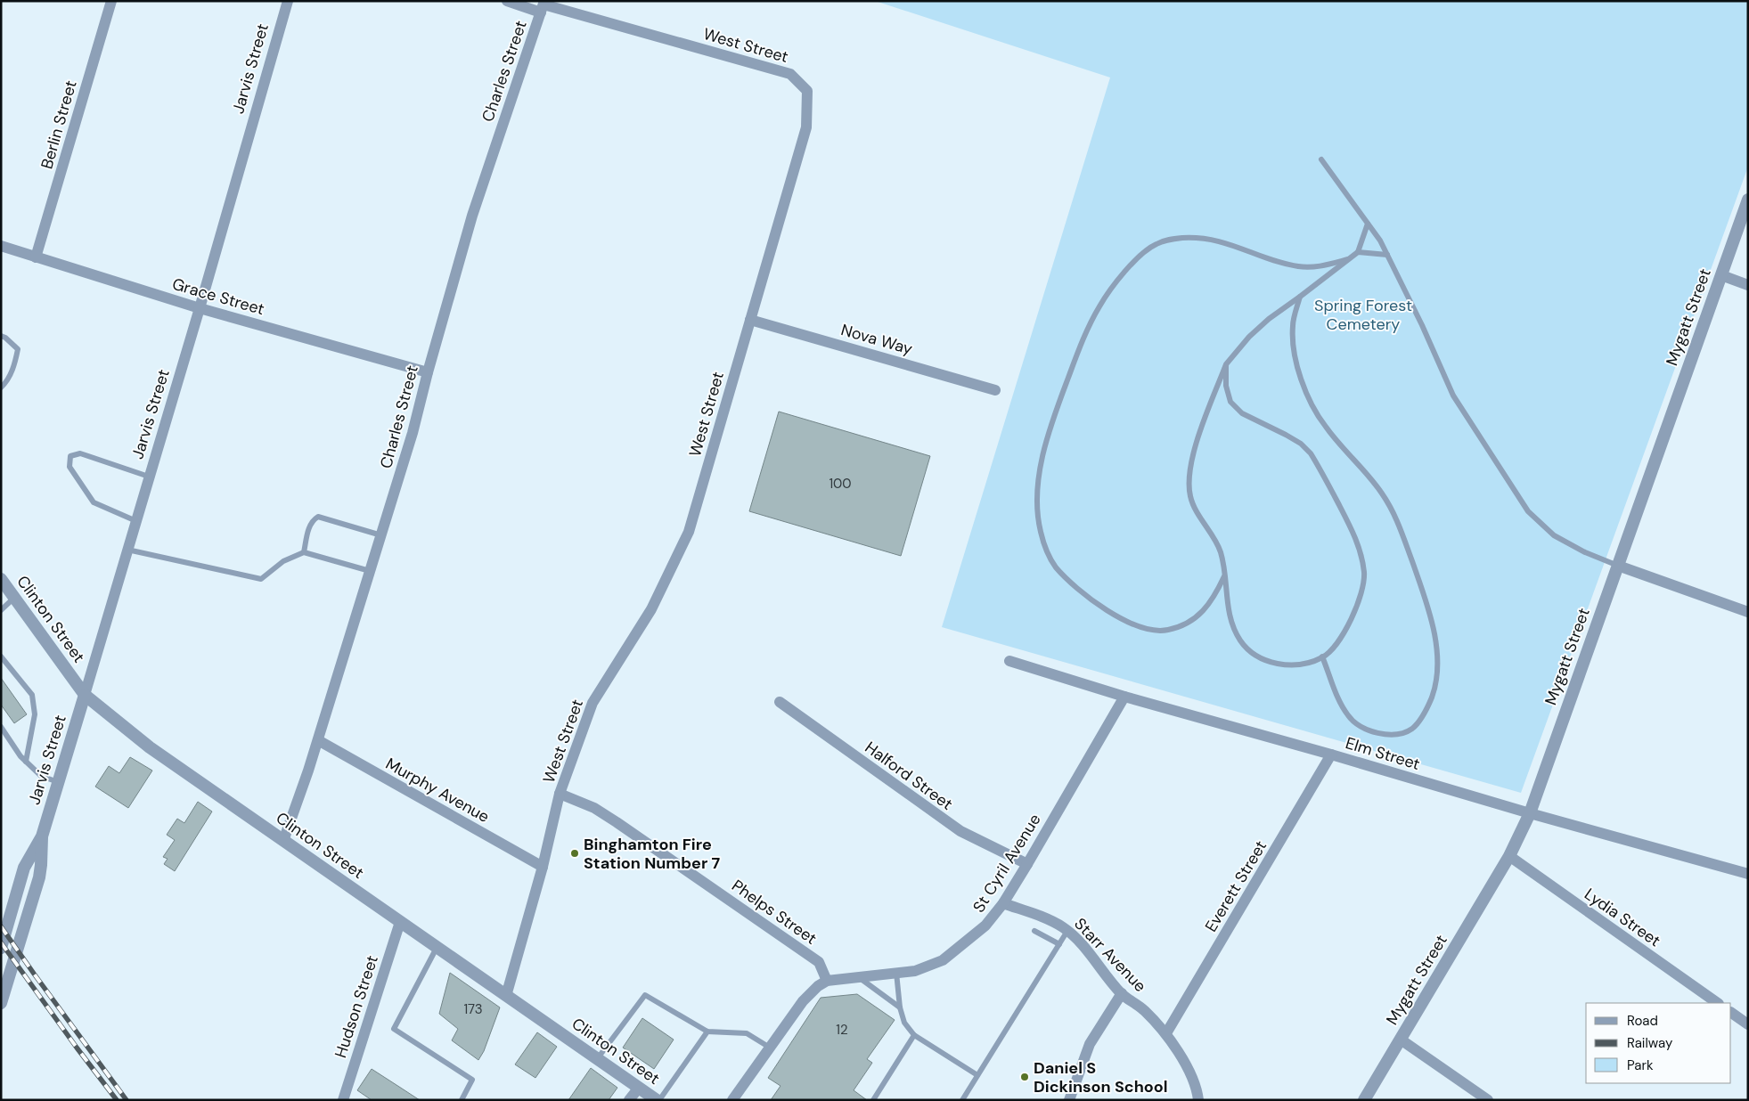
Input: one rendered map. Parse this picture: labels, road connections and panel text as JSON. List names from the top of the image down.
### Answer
{
  "streets": {
    "street": [
      "West Street",
      "Jarvis Street",
      "Charles Street",
      "Berlin Street",
      "Grace Street",
      "Mygatt Street",
      "Nova Way",
      "Clinton Street",
      "Elm Street",
      "Halford Street",
      "Murphy Avenue",
      "St Cyril Avenue",
      "Everett Street",
      "Phelps Street",
      "Lydia Street",
      "Starr Avenue",
      "Hudson Street"
    ]
  },
  "crossings": [
    ["West Street", "Charles Street"],
    ["West Street", "Nova Way"],
    ["West Street", "Clinton Street"],
    ["West Street", "Murphy Avenue"],
    ["West Street", "Phelps Street"],
    ["Jarvis Street", "Grace Street"],
    ["Jarvis Street", "Clinton Street"],
    ["Charles Street", "Grace Street"],
    ["Charles Street", "Clinton Street"],
    ["Charles Street", "Murphy Avenue"],
    ["Berlin Street", "Grace Street"],
    ["Mygatt Street", "Elm Street"],
    ["Mygatt Street", "Lydia Street"],
    ["Clinton Street", "Hudson Street"],
    ["Elm Street", "St Cyril Avenue"],
    ["Elm Street", "Everett Street"],
    ["Halford Street", "St Cyril Avenue"],
    ["St Cyril Avenue", "Phelps Street"],
    ["St Cyril Avenue", "Starr Avenue"],
    ["Everett Street", "Starr Avenue"]
  ],
  "parks": ["Spring Forest Cemetery"],
  "places": ["Binghamton Fire Station Number 7", "Daniel S Dickinson School"],
  "house_numbers": ["100", "173", "12"],
  "legend": ["Road", "Railway", "Park"]
}
